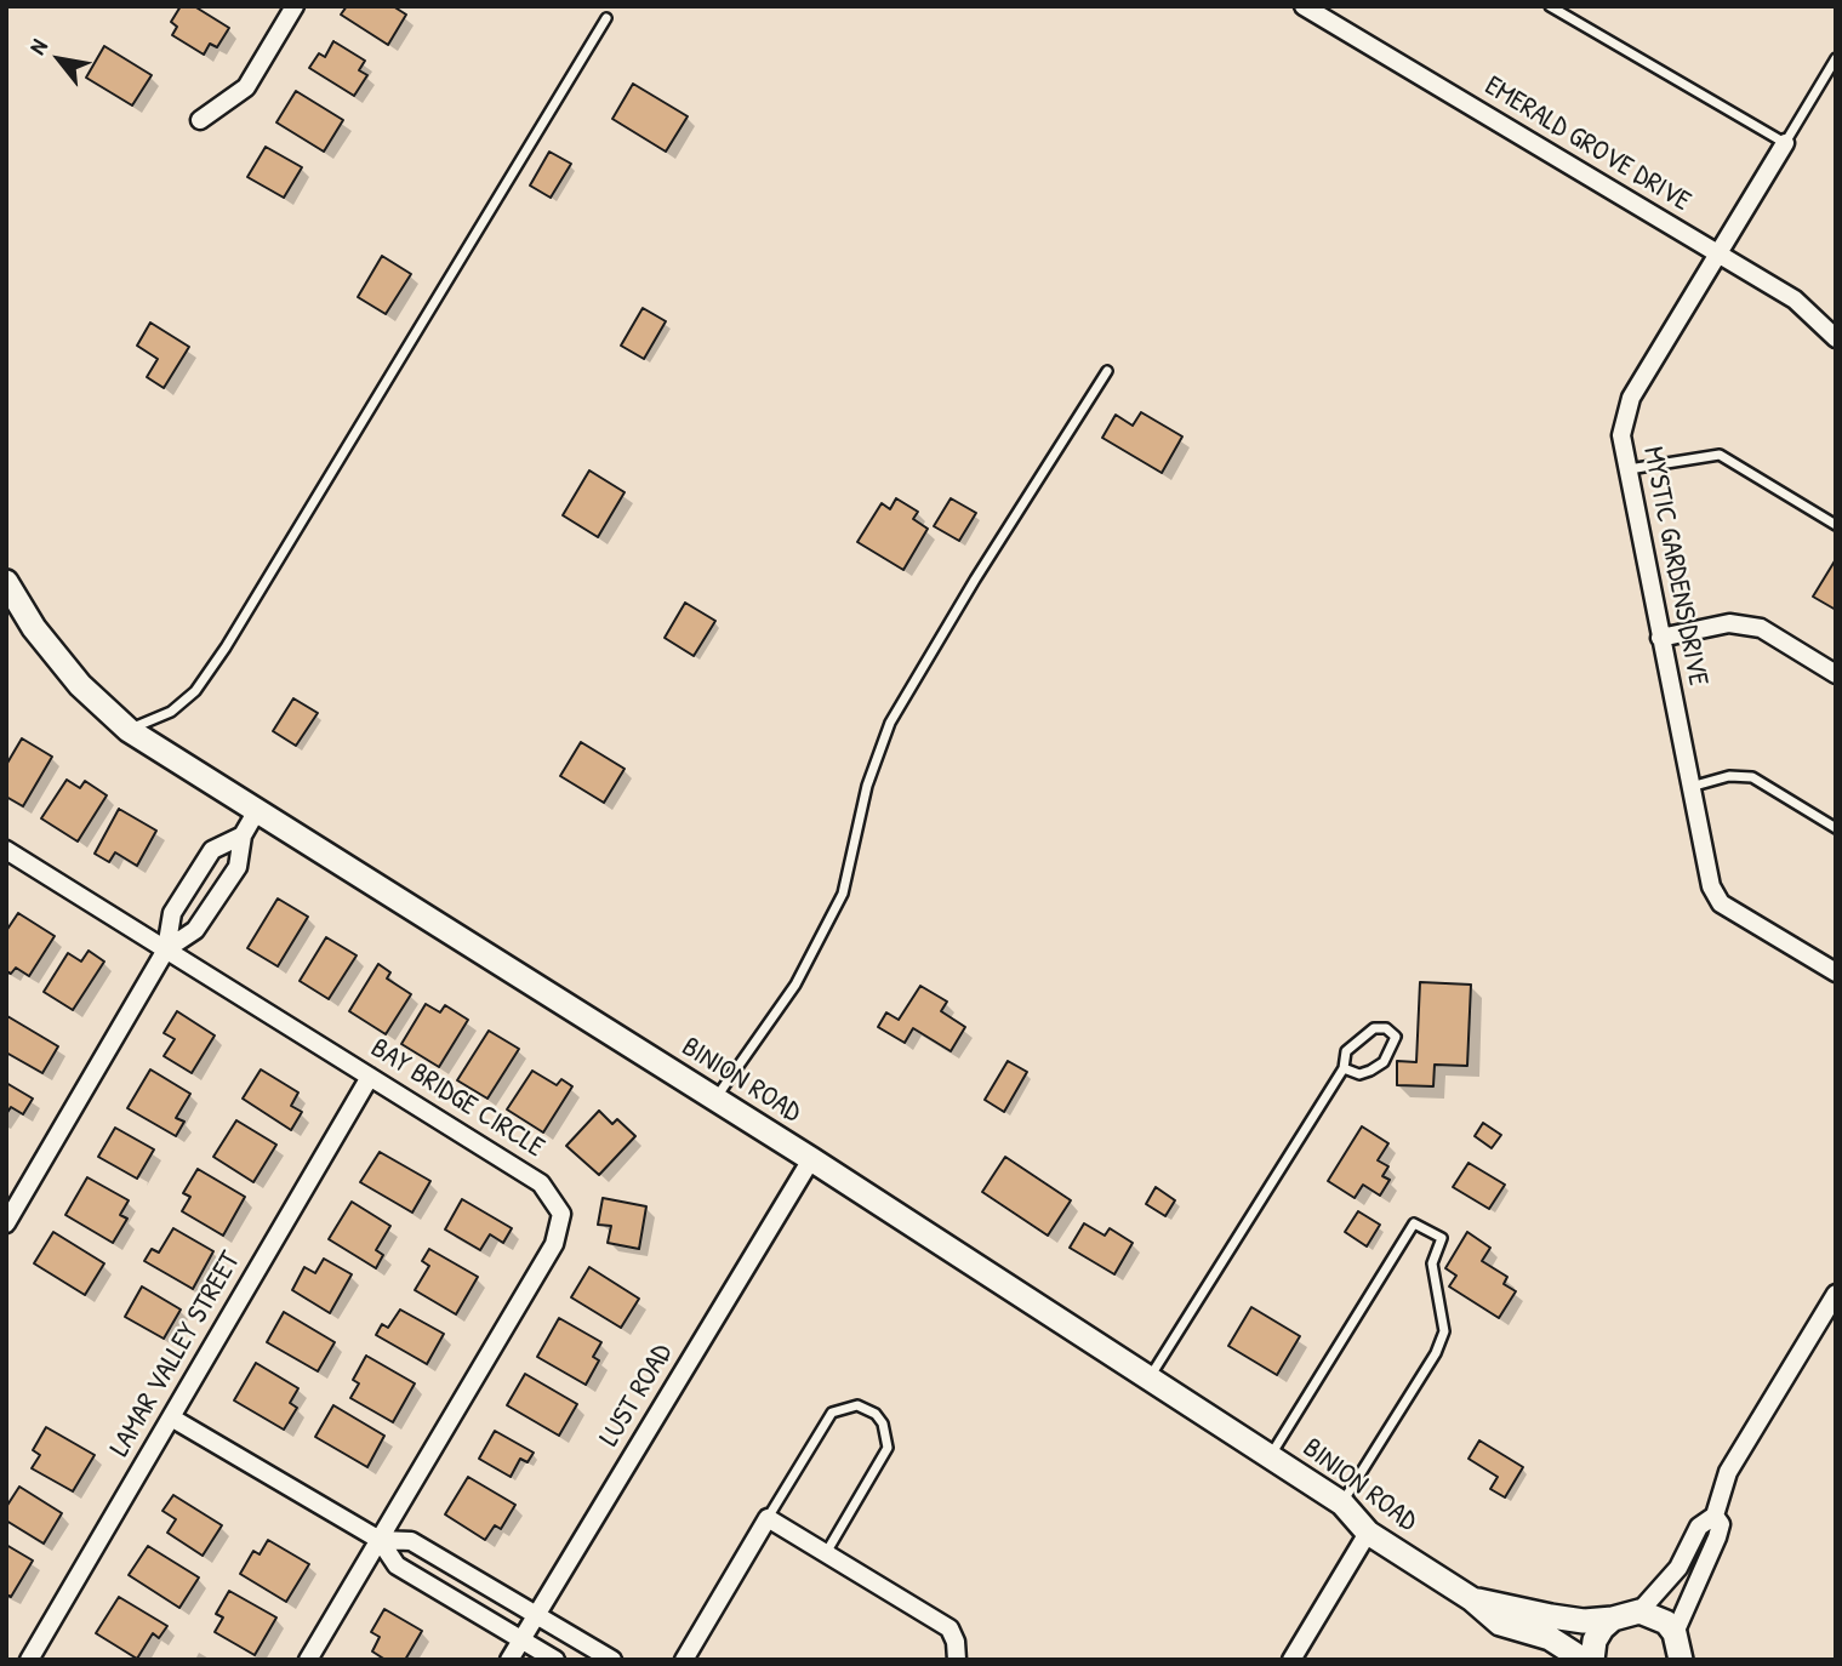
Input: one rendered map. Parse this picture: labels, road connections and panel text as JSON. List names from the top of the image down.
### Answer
{
  "streets": {
    "main road": ["BINION ROAD"],
    "street": [
      "EMERALD GROVE DRIVE",
      "MYSTIC GARDENS DRIVE",
      "BAY BRIDGE CIRCLE",
      "LAMAR VALLEY STREET",
      "LUST ROAD"
    ]
  },
  "crossings": [
    ["EMERALD GROVE DRIVE", "MYSTIC GARDENS DRIVE"],
    ["BINION ROAD", "LUST ROAD"],
    ["BAY BRIDGE CIRCLE", "LAMAR VALLEY STREET"]
  ],
  "north": "top left"
}
